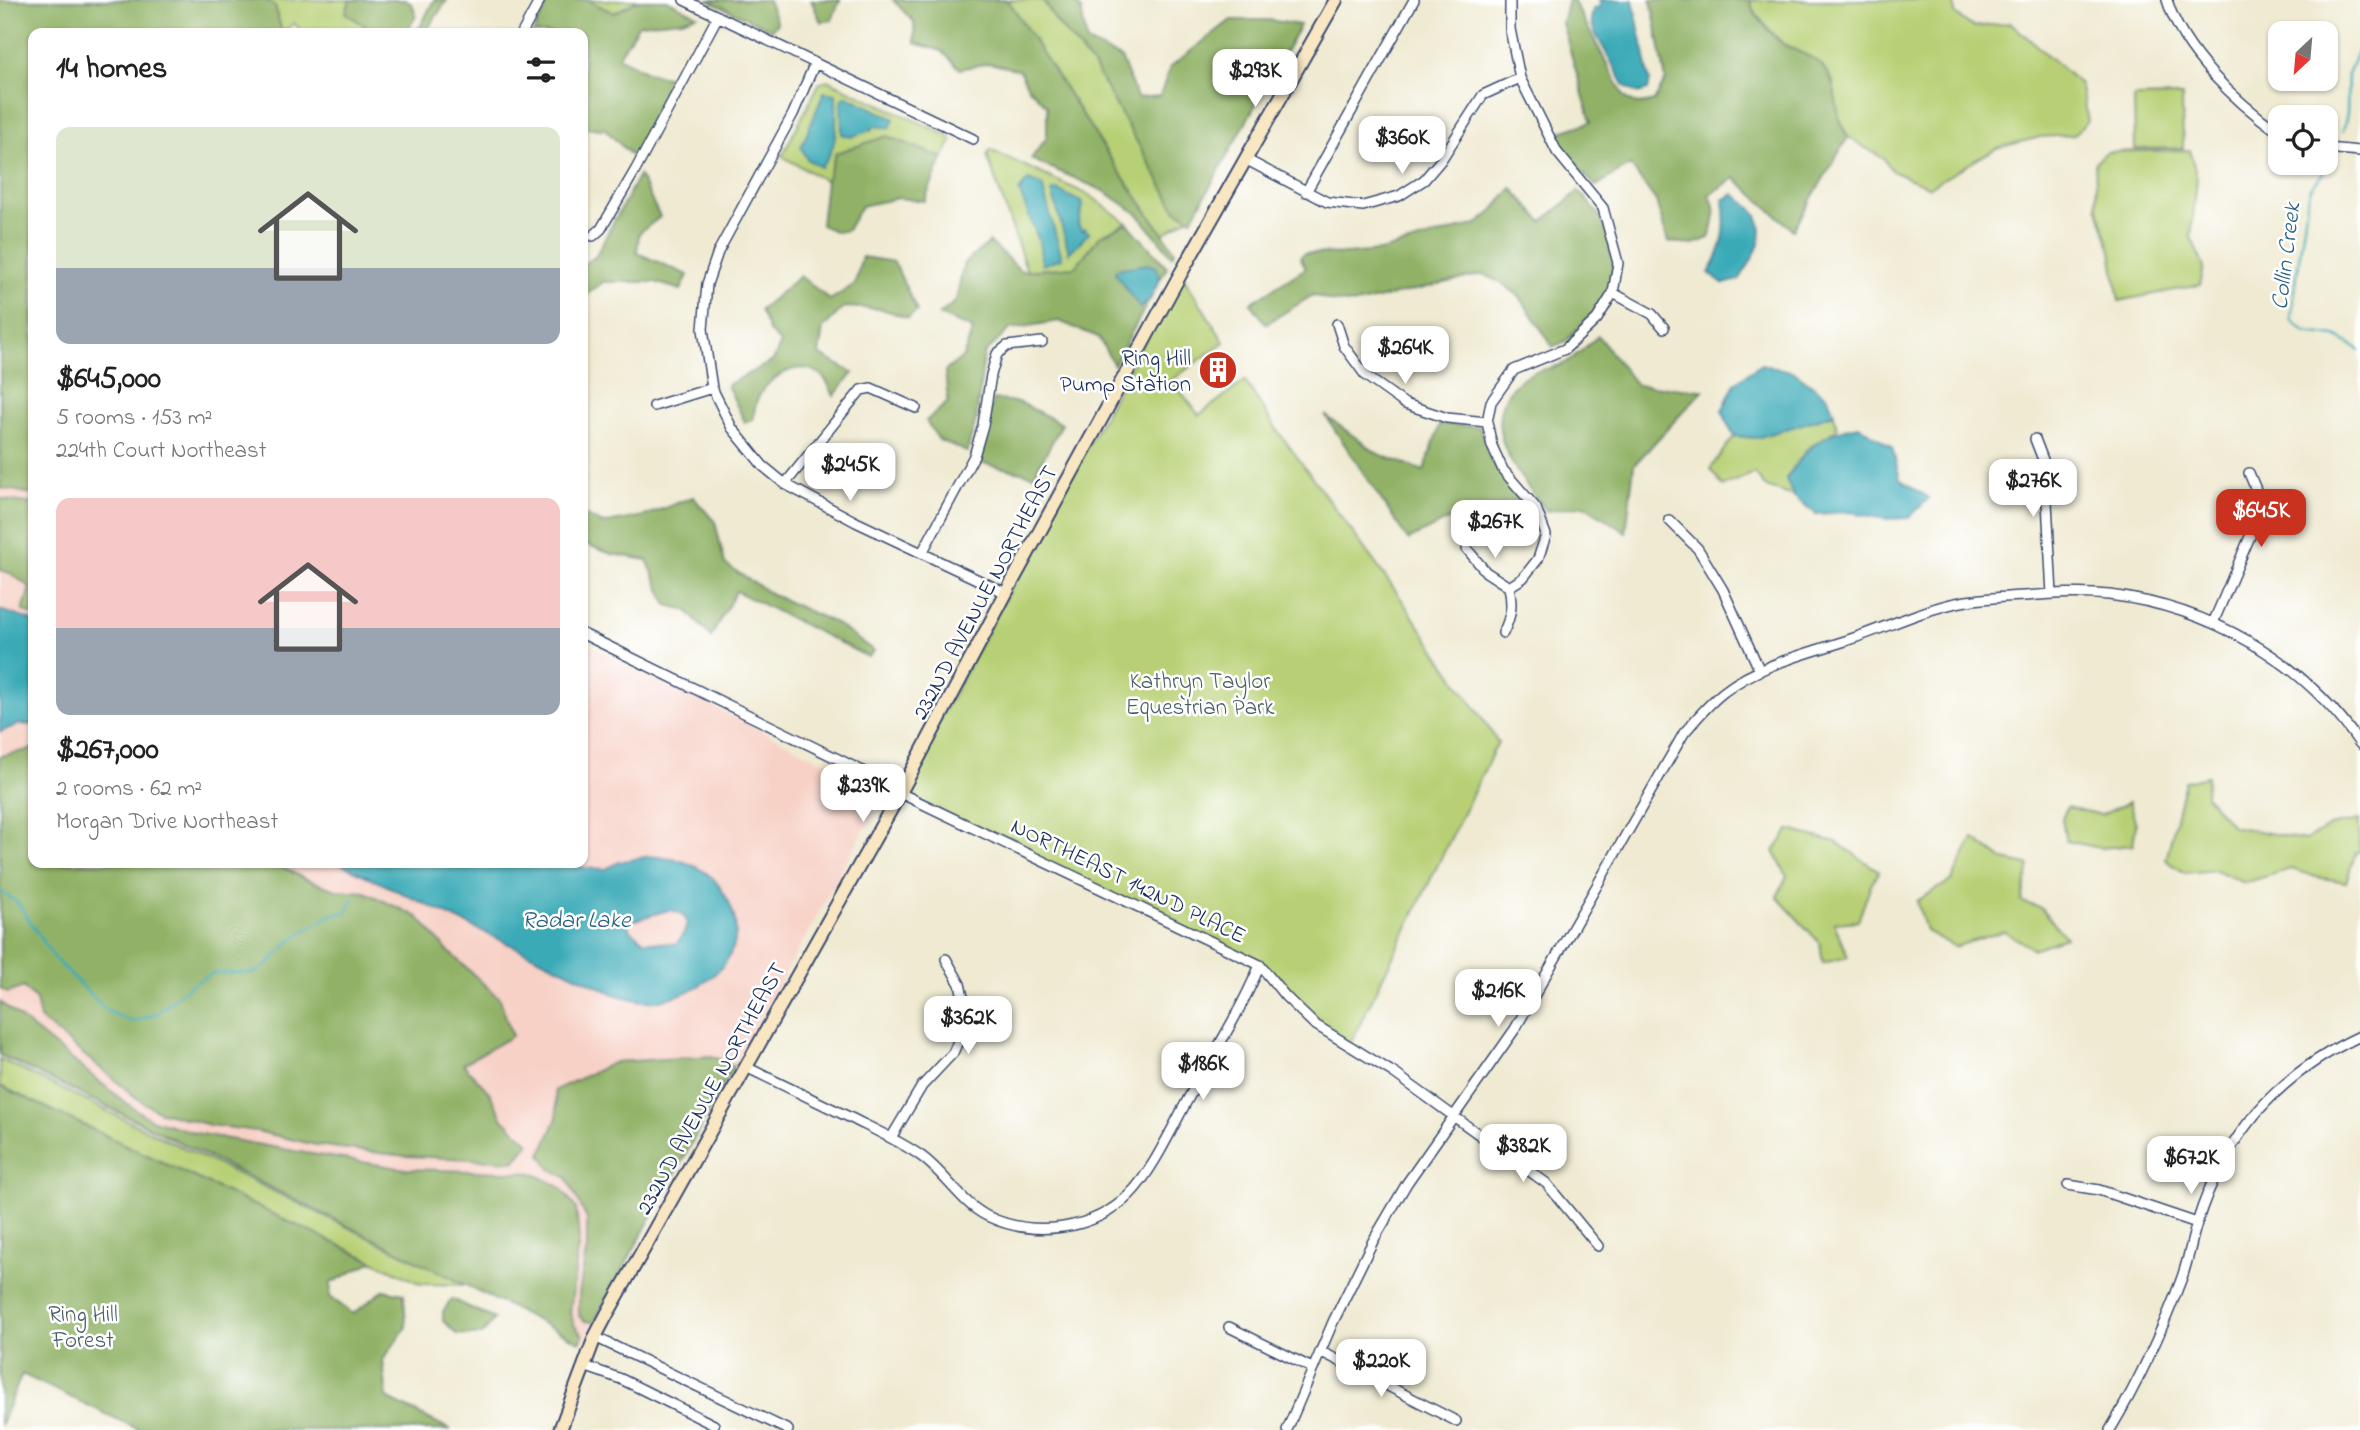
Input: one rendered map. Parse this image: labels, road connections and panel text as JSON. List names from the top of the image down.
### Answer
{
  "streets": {
    "street": ["232ND AVENUE NORTHEAST", "NORTHEAST 142ND PLACE"]
  },
  "crossings": [
    ["232ND AVENUE NORTHEAST", "NORTHEAST 142ND PLACE"]
  ],
  "water": ["Collin Creek", "Radar Lake"],
  "parks": ["Kathryn Taylor Equestrian Park", "Ring Hill Forest"],
  "places": {
    "building": ["Ring Hill Pump Station"]
  },
  "north": "bottom left",
  "page": {
    "heading": "14 homes",
    "price": [
      "$293K",
      "$360K",
      "$264K",
      "$245K",
      "$276K",
      "$645K",
      "$267K",
      "$239K",
      "$216K",
      "$362K",
      "$186K",
      "$382K",
      "$672K",
      "$220K"
    ],
    "list": [
      {
        "name": "$645,000",
        "note": "5 rooms · 153 m² · 224th Court Northeast"
      },
      {
        "name": "$267,000",
        "note": "2 rooms · 62 m² · Morgan Drive Northeast"
      }
    ]
  }
}
